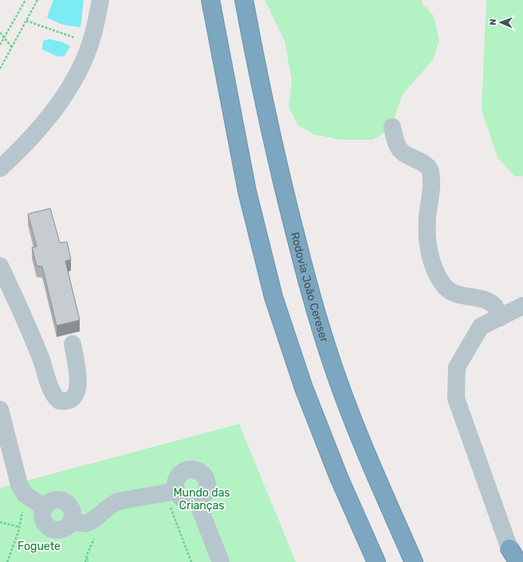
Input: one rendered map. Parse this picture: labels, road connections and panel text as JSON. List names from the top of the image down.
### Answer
{
  "streets": {
    "highway": ["Rodovia João Cereser"]
  },
  "parks": ["Mundo das Crianças", "Foguete"],
  "north": "left"
}
